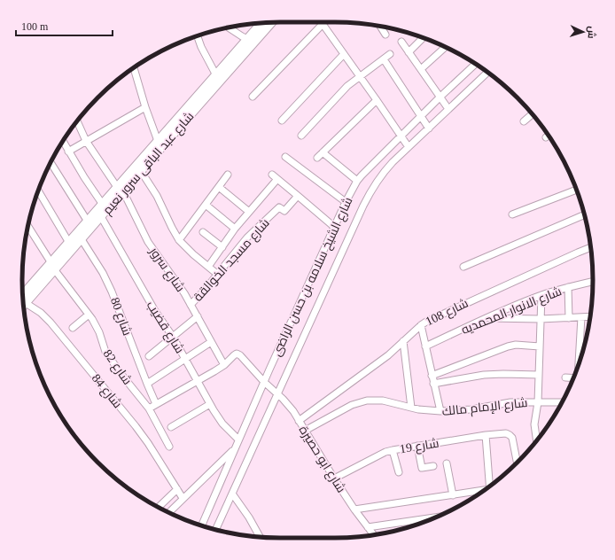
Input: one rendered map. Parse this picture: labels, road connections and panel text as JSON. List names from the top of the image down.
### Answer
{
  "streets": {
    "street": [
      "شارع عبد الباقى سرور نعيم",
      "شارع مسجد الخوالقة",
      "شارع سرور",
      "شارع الشيخ سلامه بن حسن الراضى",
      "شارع الانوار المحمديه",
      "شارع 108",
      "شارع 80",
      "شارع قضيب",
      "شارع 82",
      "شارع 84",
      "شارع الإمام مالك",
      "شارع 19",
      "شارع ابو حصيرة"
    ]
  },
  "crossings": [
    ["شارع عبد الباقى سرور نعيم", "شارع سرور"],
    ["شارع عبد الباقى سرور نعيم", "شارع 80"],
    ["شارع عبد الباقى سرور نعيم", "شارع قضيب"],
    ["شارع عبد الباقى سرور نعيم", "شارع 82"],
    ["شارع مسجد الخوالقة", "شارع سرور"],
    ["شارع سرور", "شارع ابو حصيرة"],
    ["شارع الشيخ سلامه بن حسن الراضى", "شارع قضيب"],
    ["شارع الشيخ سلامه بن حسن الراضى", "شارع ابو حصيرة"],
    ["شارع 108", "شارع ابو حصيرة"],
    ["شارع الإمام مالك", "شارع ابو حصيرة"],
    ["شارع 19", "شارع ابو حصيرة"]
  ],
  "scale_bar": "100 m",
  "north": "right"
}
